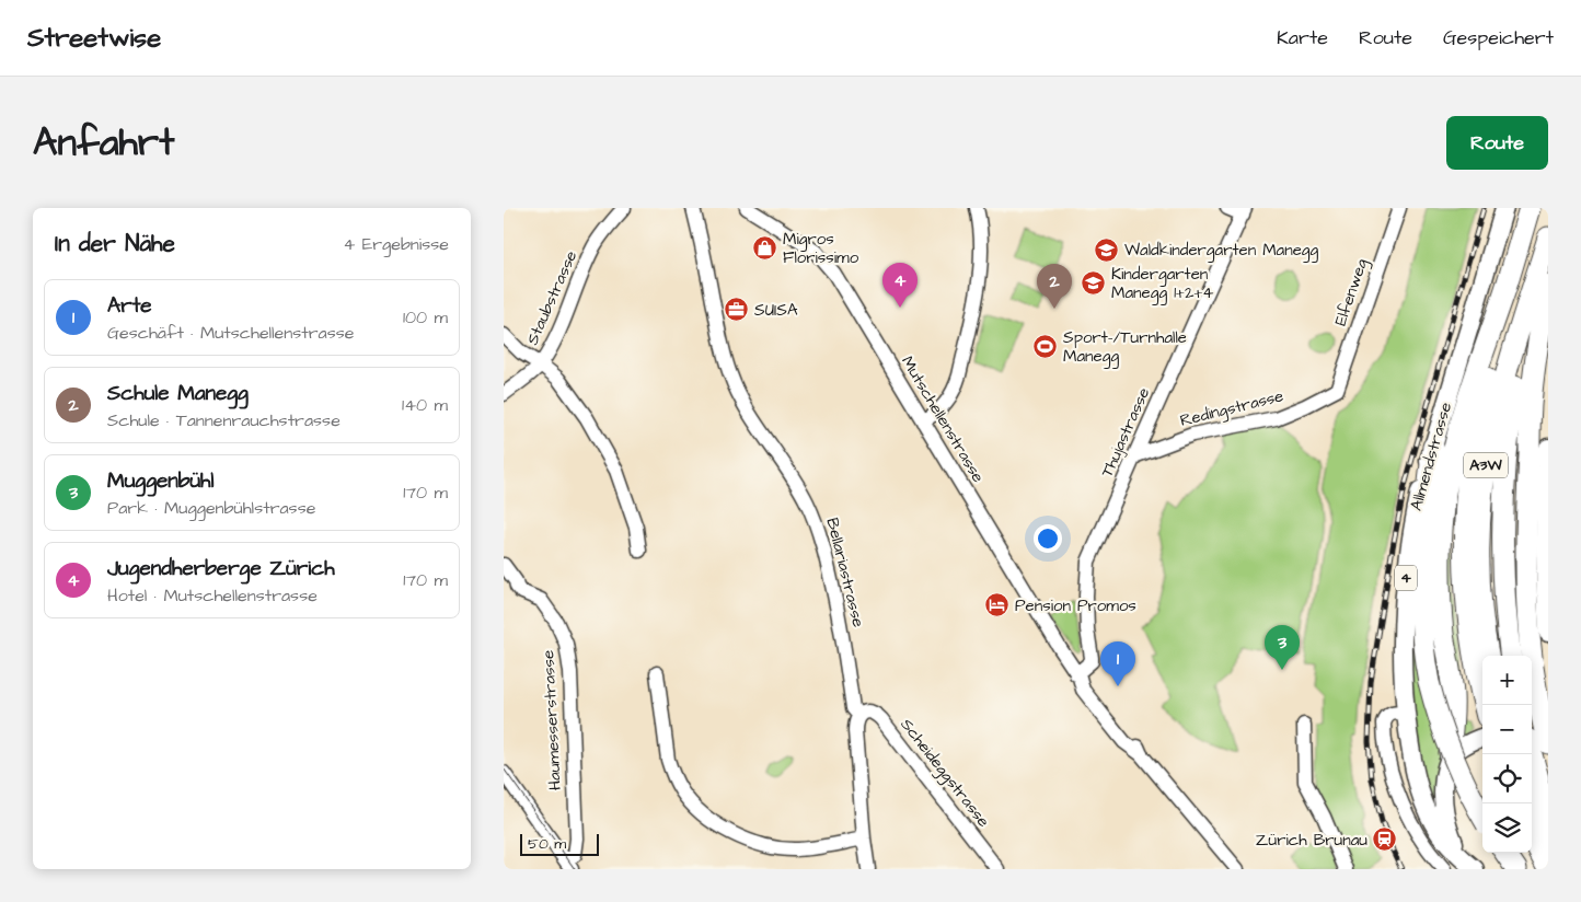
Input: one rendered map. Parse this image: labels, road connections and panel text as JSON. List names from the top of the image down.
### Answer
{
  "streets": {
    "highway": ["A3W"],
    "main road": ["Allmendstrasse", "4"],
    "street": [
      "Elfenweg",
      "Staubstrasse",
      "Redingstrasse",
      "Mutschellenstrasse",
      "Thujastrasse",
      "Bellariastrasse",
      "Haumesserstrasse",
      "Scheideggstrasse"
    ]
  },
  "crossings": [
    ["Elfenweg", "Redingstrasse"],
    ["Redingstrasse", "Thujastrasse"],
    ["Mutschellenstrasse", "Thujastrasse"],
    ["Bellariastrasse", "Scheideggstrasse"]
  ],
  "places": {
    "shop": ["Migros Florissimo"],
    "school or university": ["Waldkindergarten Manegg", "Kindergarten Manegg 1+2+4"],
    "office": ["SUISA"],
    "sports": ["Sport-/Turnhalle Manegg"],
    "hotel": ["Pension Promos"],
    "station": ["Zürich Brunau"]
  },
  "scale_bar": "50 m",
  "page": {
    "header": "Streetwise",
    "nav": ["Karte", "Route", "Gespeichert"],
    "title": "Anfahrt",
    "buttons": "Route",
    "heading": ["In der Nähe", "4 Ergebnisse"],
    "pins": [
      "4",
      "2",
      "3",
      "1"
    ],
    "list": [
      {
        "mark": "1",
        "name": "Arte",
        "note": "Geschäft · Mutschellenstrasse",
        "value": "100 m"
      },
      {
        "mark": "2",
        "name": "Schule Manegg",
        "note": "Schule · Tannenrauchstrasse",
        "value": "140 m"
      },
      {
        "mark": "3",
        "name": "Muggenbühl",
        "note": "Park · Muggenbühlstrasse",
        "value": "170 m"
      },
      {
        "mark": "4",
        "name": "Jugendherberge Zürich",
        "note": "Hotel · Mutschellenstrasse",
        "value": "170 m"
      }
    ],
    "map_buttons": ["+", "−"],
    "scale": "50 m"
  }
}
